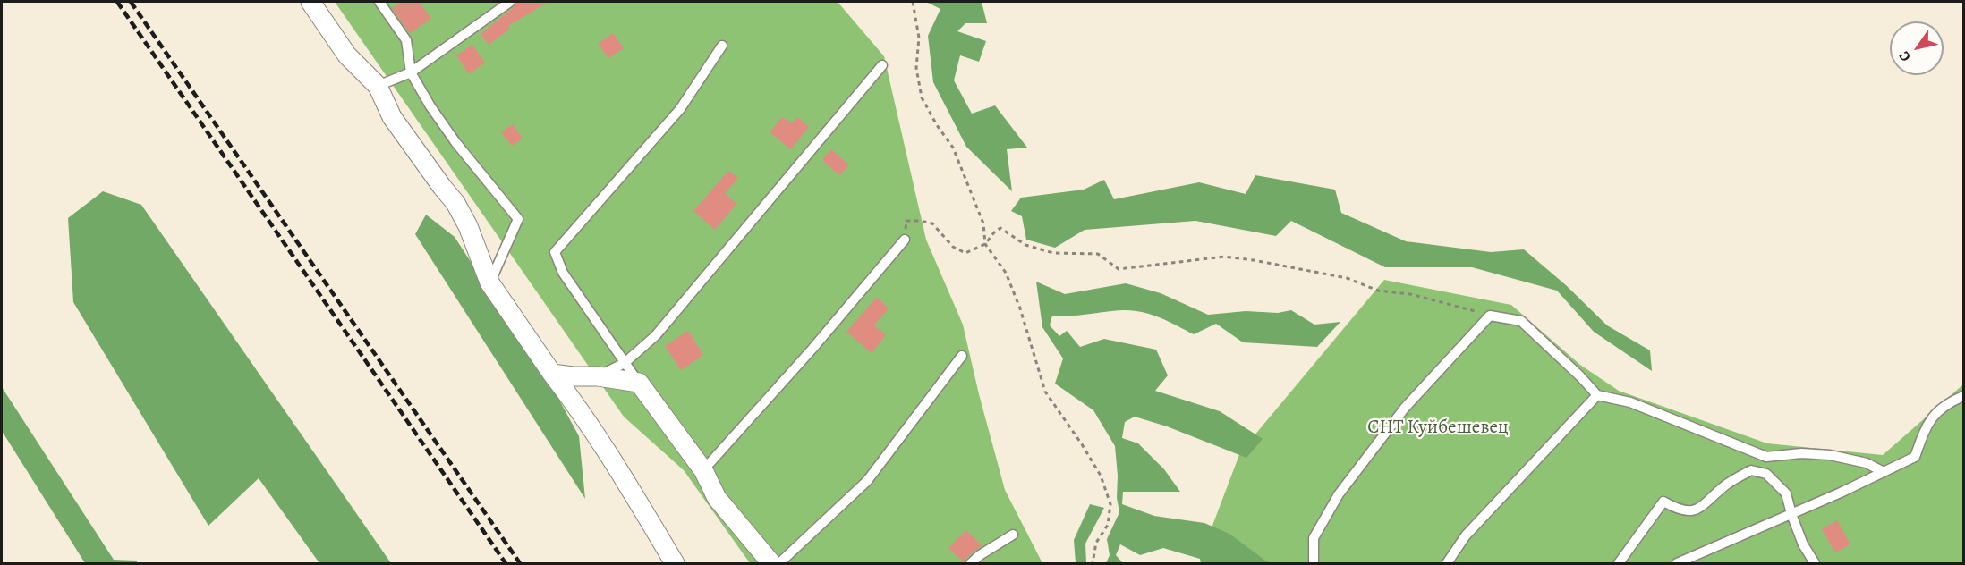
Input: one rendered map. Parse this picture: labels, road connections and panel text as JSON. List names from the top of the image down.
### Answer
{
  "parks": ["СНТ Куйбешевец"],
  "north": "bottom left"
}
